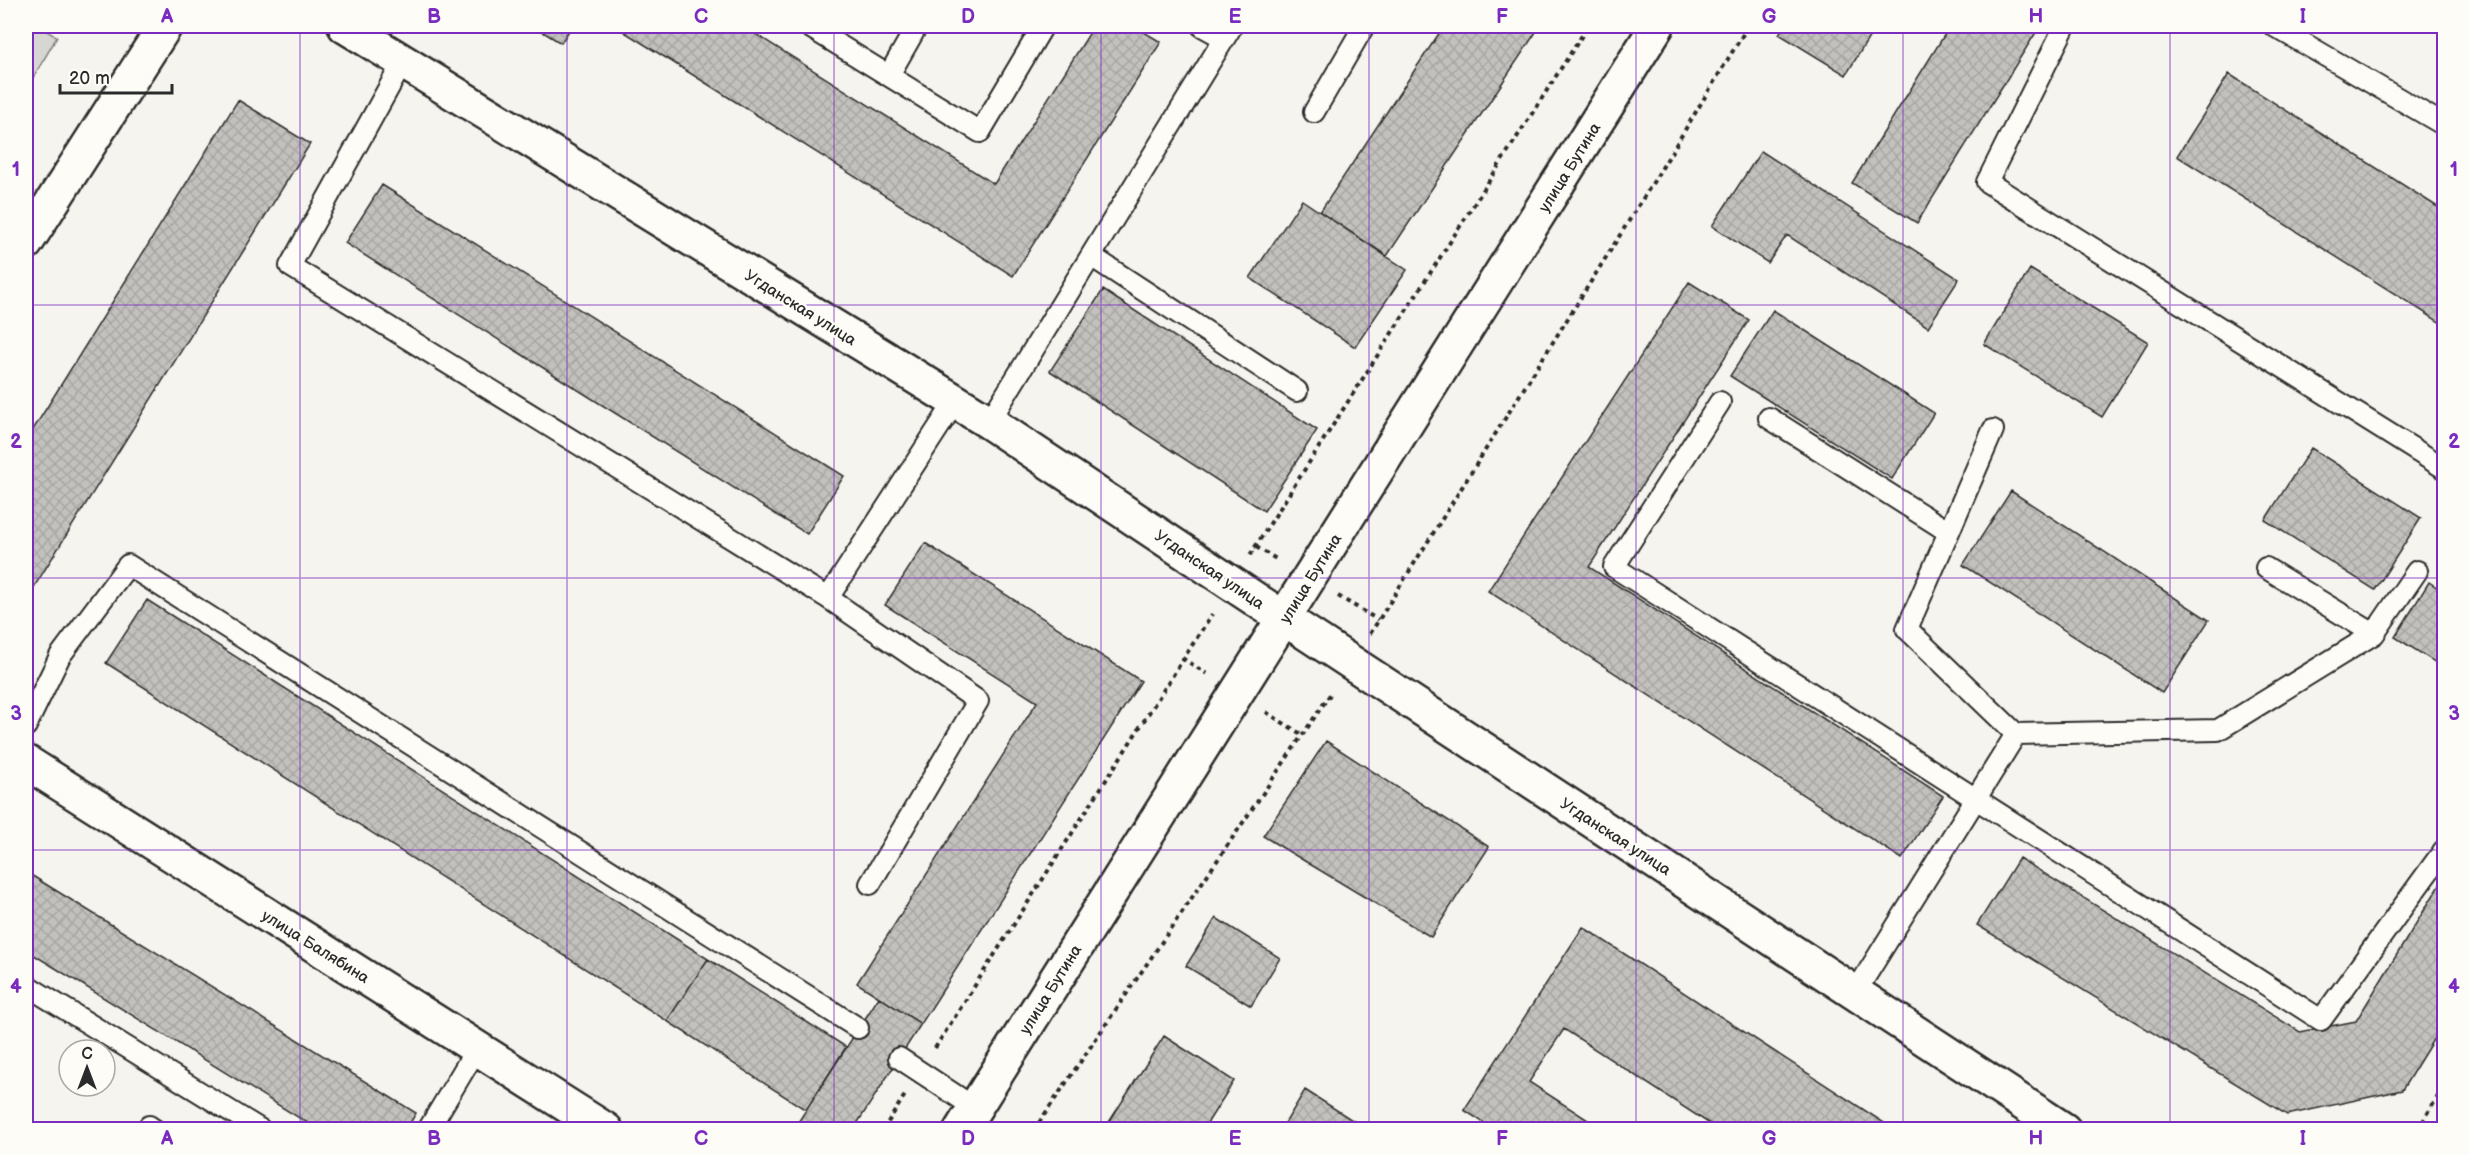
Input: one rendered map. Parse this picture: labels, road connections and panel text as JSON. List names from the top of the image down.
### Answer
{
  "streets": {
    "street": ["улица Бутина", "Угданская улица", "улица Балябина"]
  },
  "crossings": [
    ["улица Бутина", "Угданская улица"]
  ],
  "scale_bar": "20 m",
  "north": "top",
  "grid": {
    "columns": [
      "A",
      "B",
      "C",
      "D",
      "E",
      "F",
      "G",
      "H",
      "I"
    ],
    "rows": [
      "1",
      "2",
      "3",
      "4"
    ]
  }
}
